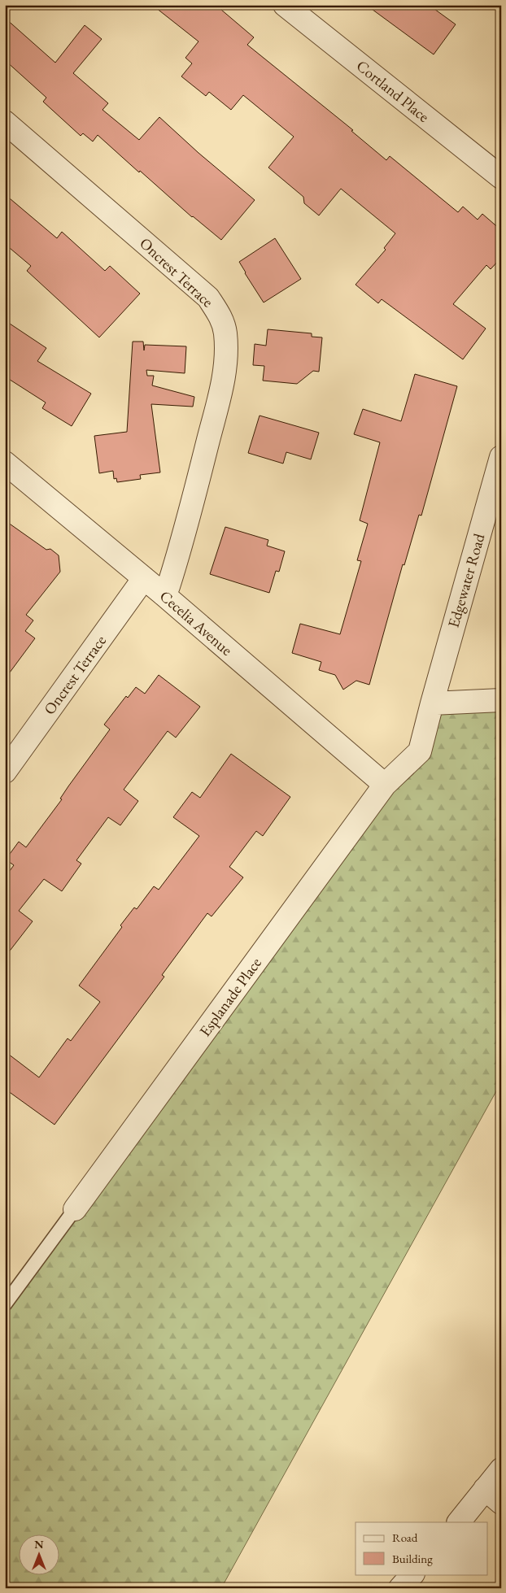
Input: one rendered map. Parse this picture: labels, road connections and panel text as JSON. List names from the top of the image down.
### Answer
{
  "streets": {
    "street": [
      "Cortland Place",
      "Oncrest Terrace",
      "Edgewater Road",
      "Cecelia Avenue",
      "Esplanade Place"
    ]
  },
  "crossings": [
    ["Oncrest Terrace", "Cecelia Avenue"],
    ["Edgewater Road", "Cecelia Avenue"],
    ["Edgewater Road", "Esplanade Place"],
    ["Cecelia Avenue", "Esplanade Place"]
  ],
  "legend": ["Road", "Building"],
  "north": "top"
}
